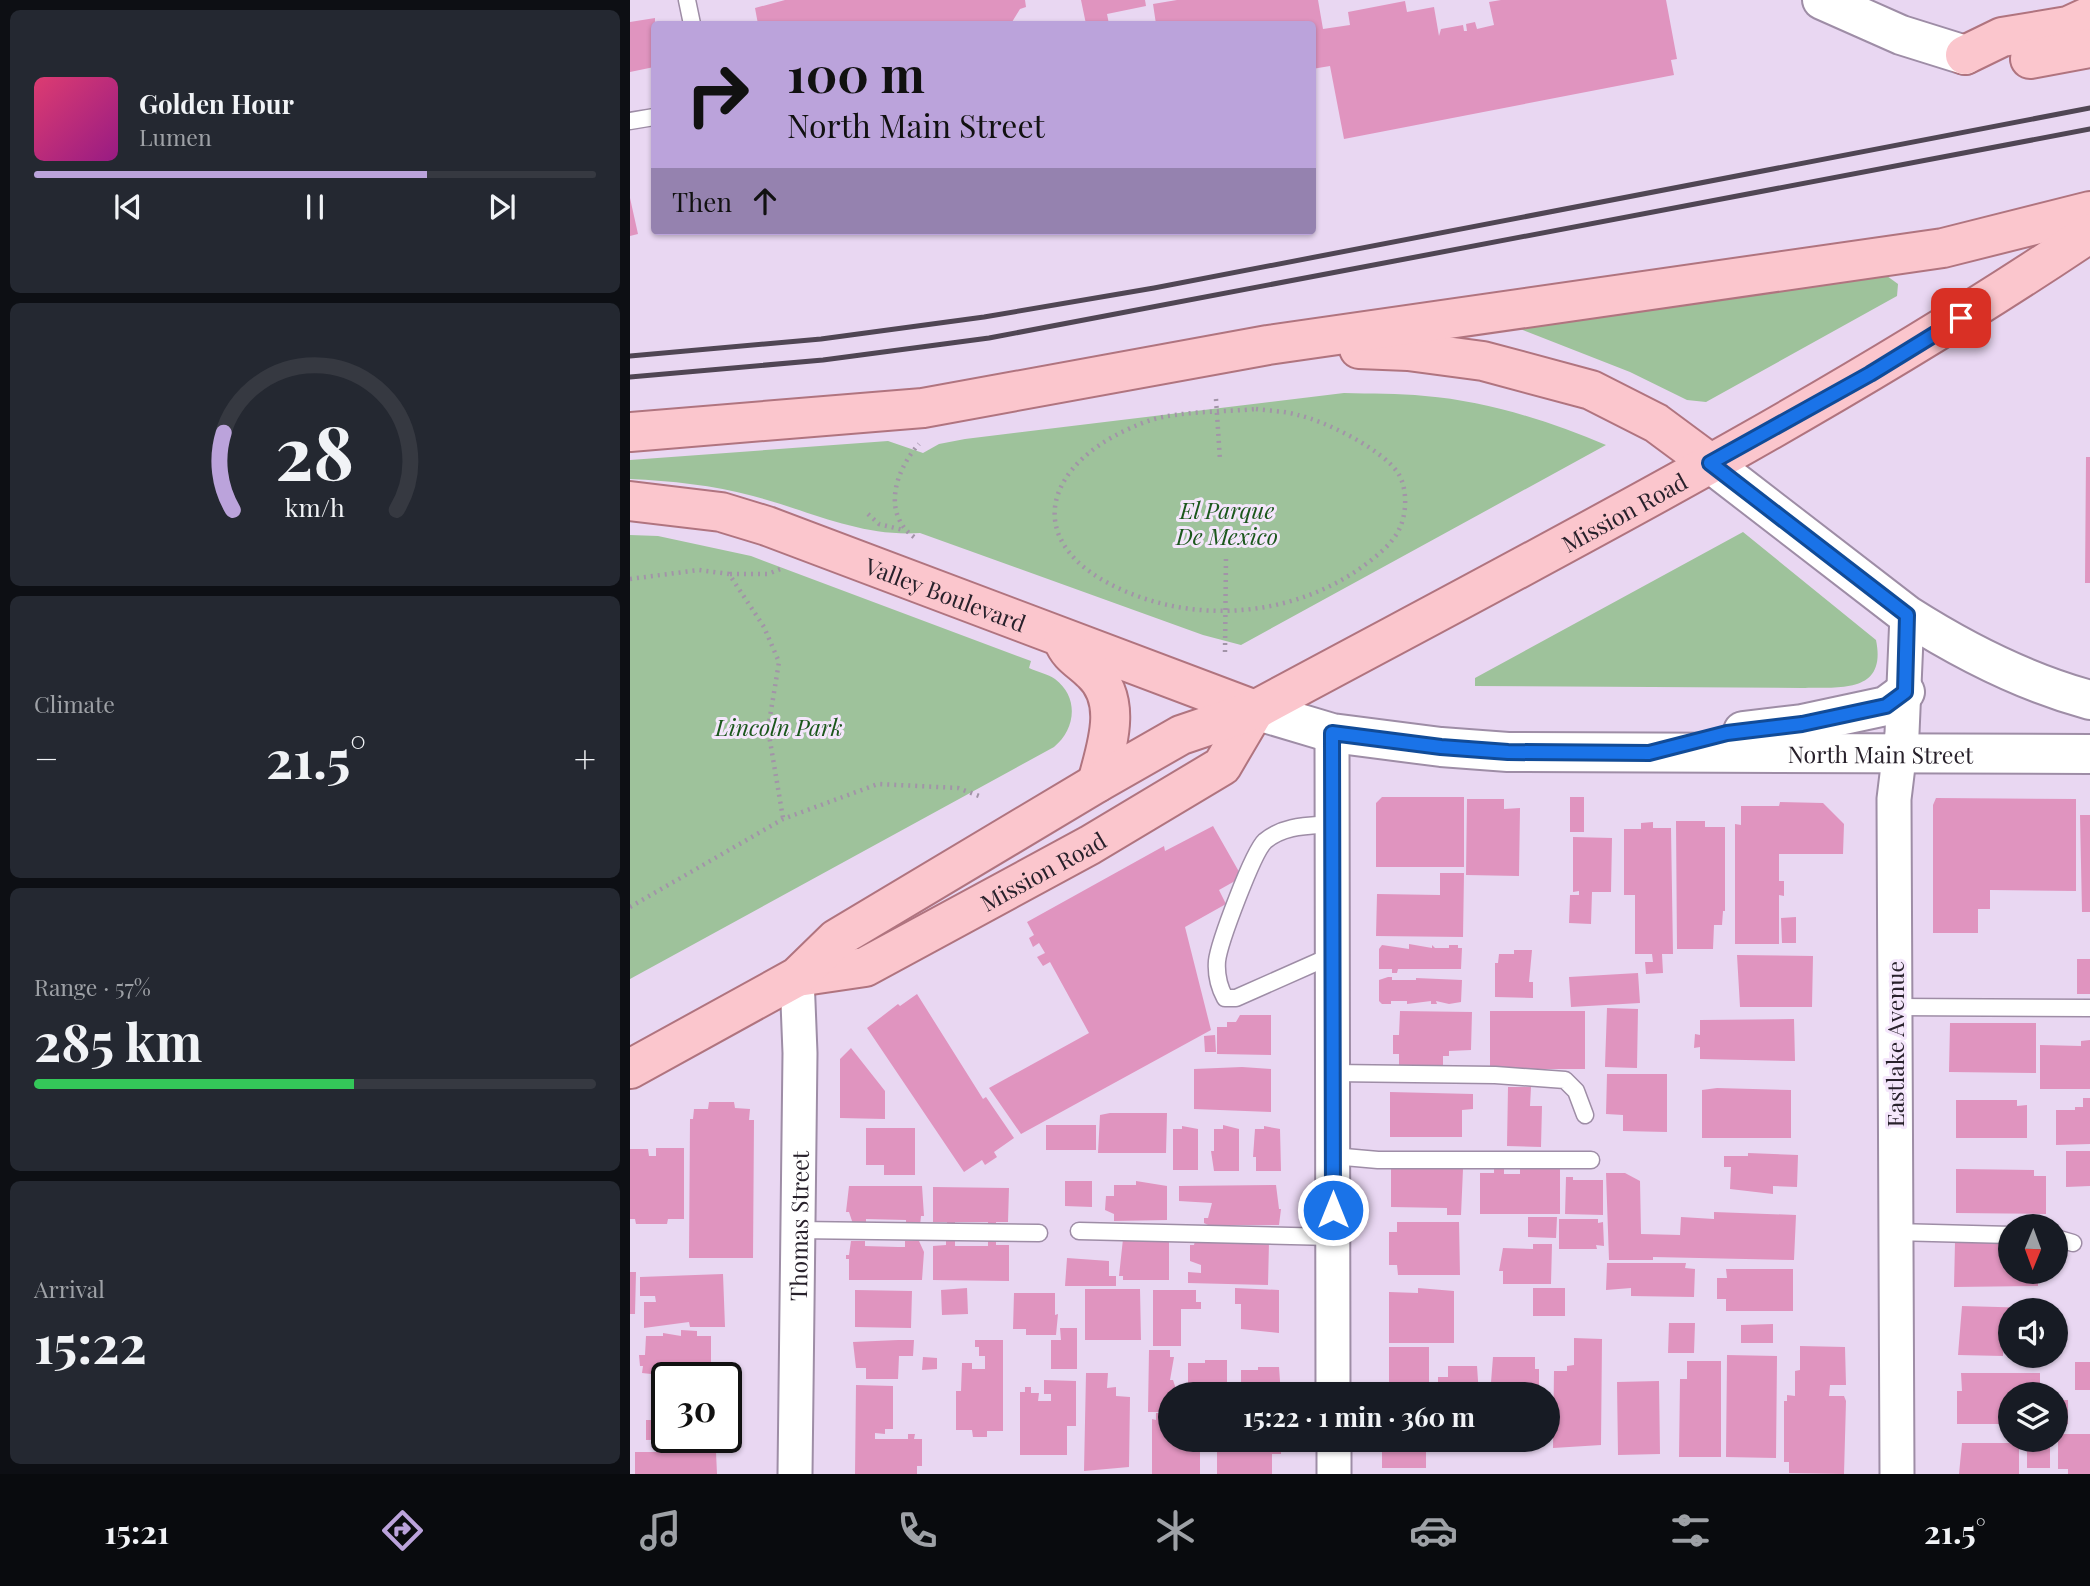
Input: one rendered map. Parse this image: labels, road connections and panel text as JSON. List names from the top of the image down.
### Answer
{
  "streets": {
    "main road": ["Mission Road", "Valley Boulevard", "North Main Street"],
    "street": ["Eastlake Avenue", "Thomas Street"]
  },
  "crossings": [
    ["Mission Road", "Valley Boulevard"],
    ["Mission Road", "North Main Street"],
    ["Mission Road", "Thomas Street"],
    ["Valley Boulevard", "North Main Street"],
    ["North Main Street", "Eastlake Avenue"]
  ],
  "parks": ["El Parque De Mexico", "Lincoln Park"],
  "north": "bottom",
  "page": {
    "turn": ["100 m", "North Main Street"],
    "song": ["Golden Hour", "Lumen"],
    "then": "Then",
    "tile": [
      "Climate",
      ["Range · 57%", "285 km"],
      ["Arrival", "15:22"]
    ],
    "heat": ["−", "21.5°", "+"],
    "limit": "30",
    "trip": "15:22 · 1 min · 360 m",
    "tabs": ["15:21", "21.5°"],
    "gauge": ["28", "km/h"]
  }
}
